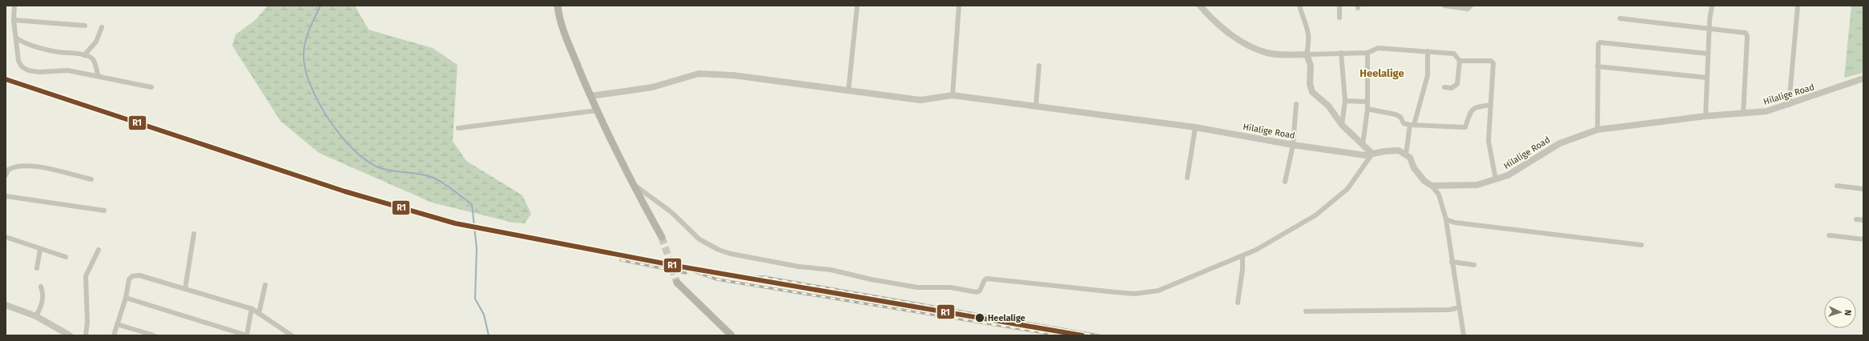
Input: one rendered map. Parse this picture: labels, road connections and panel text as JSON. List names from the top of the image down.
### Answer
{
  "streets": {
    "street": ["Hilalige Road"]
  },
  "districts": ["Heelalige"],
  "places": ["Heelalige"],
  "lines": ["transit line R1"],
  "north": "right"
}
